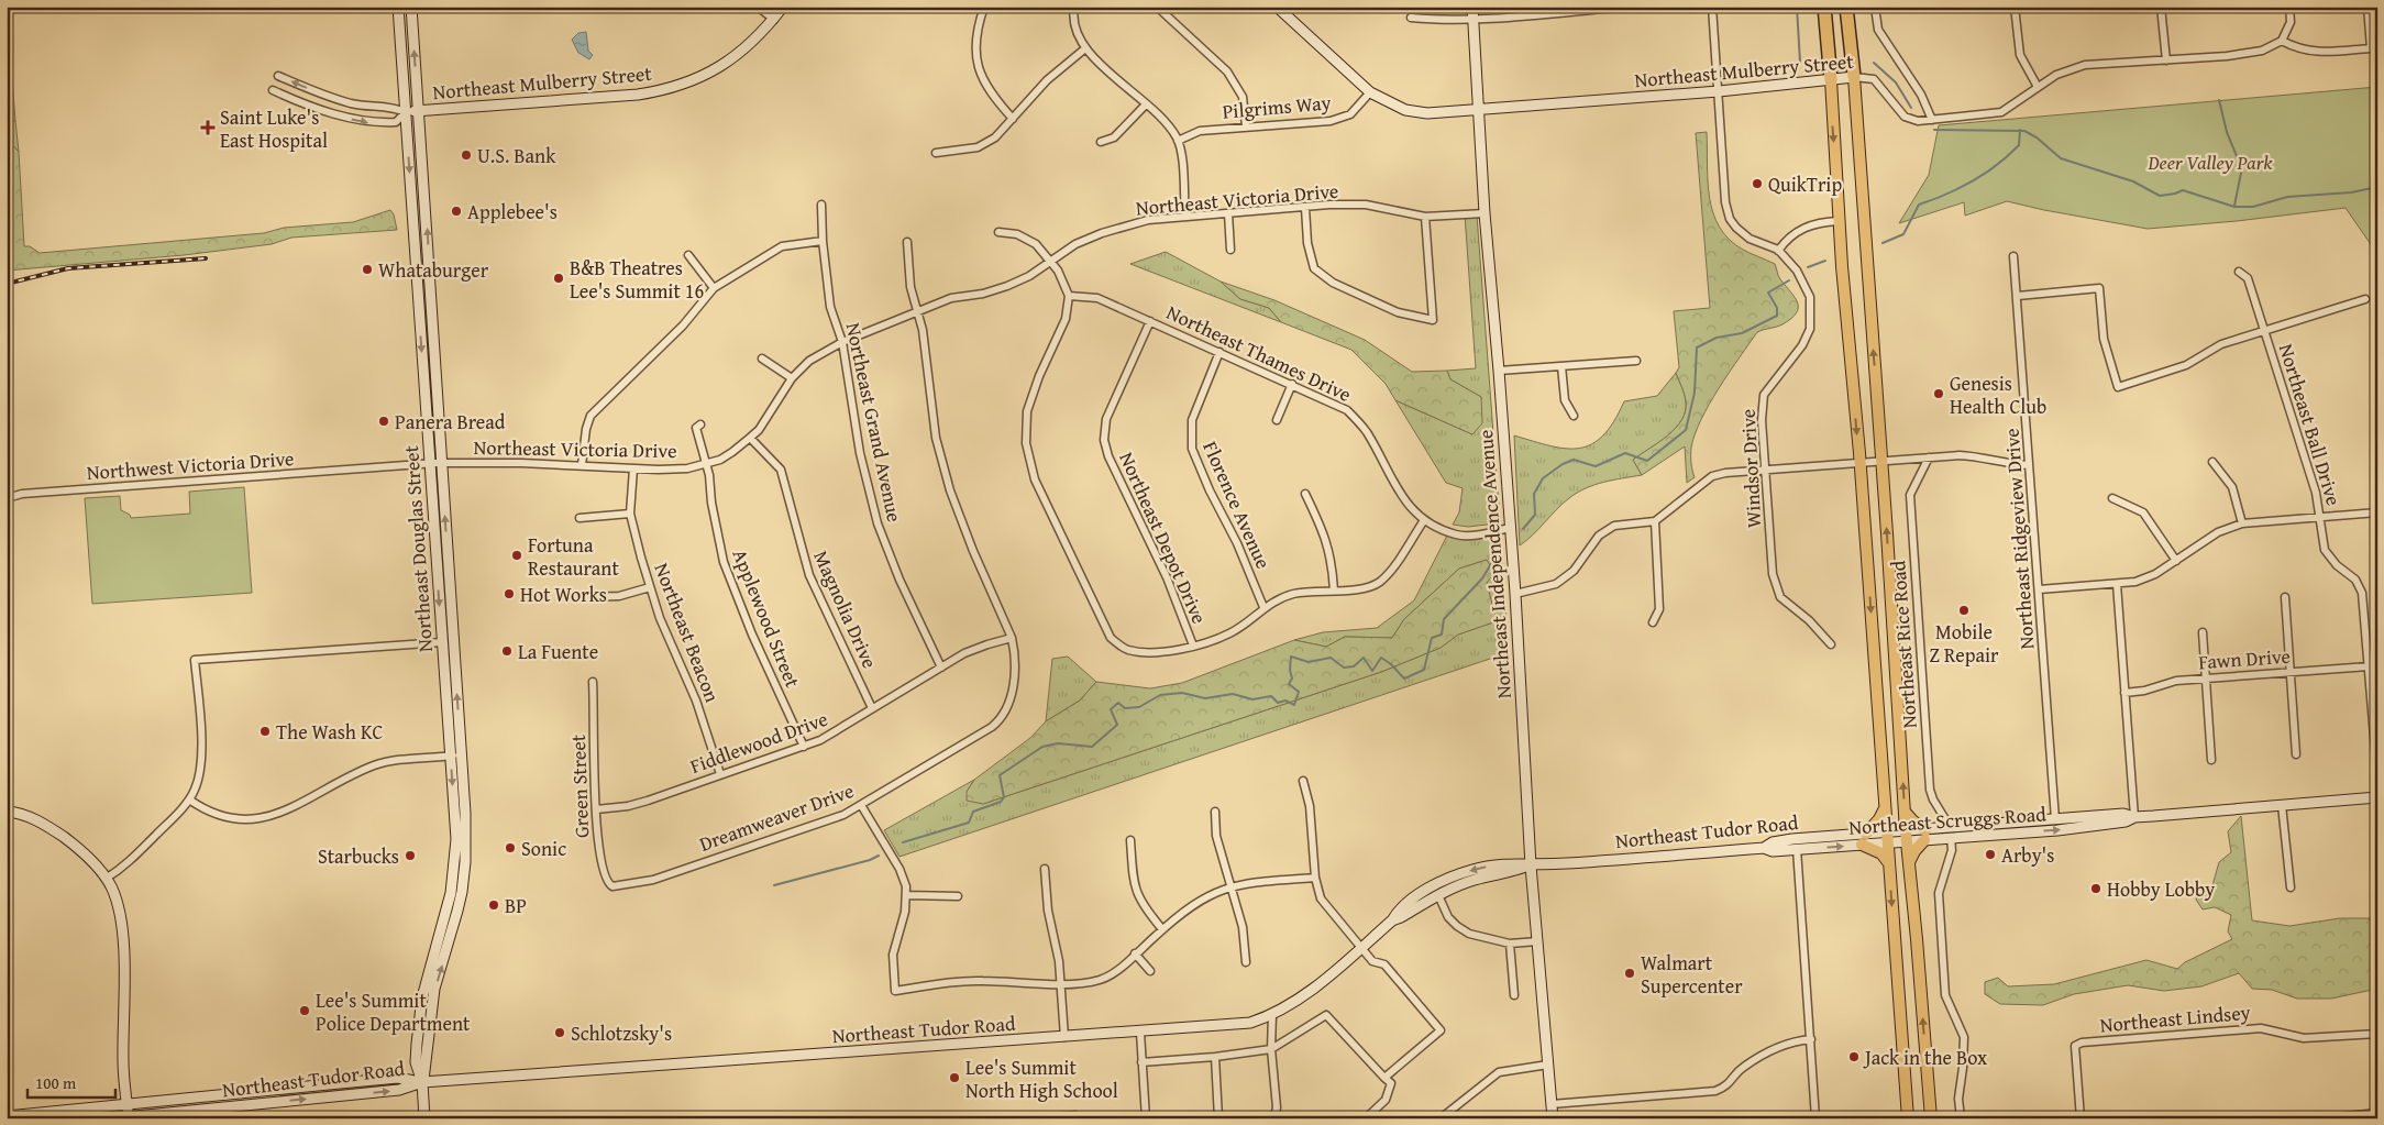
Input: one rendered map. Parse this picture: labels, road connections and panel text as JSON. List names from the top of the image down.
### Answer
{
  "streets": {
    "street": [
      "Northeast Mulberry Street",
      "Pilgrims Way",
      "Northeast Victoria Drive",
      "Northeast Thames Drive",
      "Northeast Grand Avenue",
      "Northeast Ball Drive",
      "Northwest Victoria Drive",
      "Windsor Drive",
      "Florence Avenue",
      "Northeast Depot Drive",
      "Northeast Ridgeview Drive",
      "Northeast Douglas Street",
      "Northeast Independence Avenue",
      "Magnolia Drive",
      "Applewood Street",
      "Northeast Beacon",
      "Northeast Rice Road",
      "Fawn Drive",
      "Fiddlewood Drive",
      "Green Street",
      "Dreamweaver Drive",
      "Northeast Scruggs Road",
      "Northeast Tudor Road",
      "Northeast Lindsey"
    ]
  },
  "crossings": [
    ["Northeast Mulberry Street", "Pilgrims Way"],
    ["Northeast Mulberry Street", "Windsor Drive"],
    ["Northeast Mulberry Street", "Northeast Douglas Street"],
    ["Northeast Mulberry Street", "Northeast Independence Avenue"],
    ["Northeast Victoria Drive", "Northeast Grand Avenue"],
    ["Northeast Victoria Drive", "Northwest Victoria Drive"],
    ["Northeast Victoria Drive", "Northeast Douglas Street"],
    ["Northeast Victoria Drive", "Northeast Independence Avenue"],
    ["Northeast Victoria Drive", "Magnolia Drive"],
    ["Northeast Victoria Drive", "Applewood Street"],
    ["Northeast Victoria Drive", "Northeast Beacon"],
    ["Northeast Thames Drive", "Florence Avenue"],
    ["Northeast Thames Drive", "Northeast Depot Drive"],
    ["Northeast Thames Drive", "Northeast Independence Avenue"],
    ["Northeast Grand Avenue", "Fiddlewood Drive"],
    ["Northeast Ball Drive", "Fawn Drive"],
    ["Northeast Ridgeview Drive", "Northeast Scruggs Road"],
    ["Northeast Douglas Street", "Northeast Tudor Road"],
    ["Northeast Independence Avenue", "Northeast Tudor Road"],
    ["Magnolia Drive", "Fiddlewood Drive"],
    ["Applewood Street", "Fiddlewood Drive"],
    ["Northeast Beacon", "Fiddlewood Drive"],
    ["Northeast Rice Road", "Northeast Scruggs Road"],
    ["Fiddlewood Drive", "Green Street"],
    ["Fiddlewood Drive", "Dreamweaver Drive"],
    ["Green Street", "Dreamweaver Drive"],
    ["Northeast Scruggs Road", "Northeast Tudor Road"]
  ],
  "parks": ["Deer Valley Park"],
  "places": {
    "health": ["Saint Luke's East Hospital"],
    "other": [
      "U.S. Bank",
      "QuikTrip",
      "Applebee's",
      "Whataburger",
      "B&B Theatres Lee's Summit 16",
      "Genesis Health Club",
      "Panera Bread",
      "Fortuna Restaurant",
      "Hot Works",
      "Mobile Z Repair",
      "La Fuente",
      "The Wash KC",
      "Sonic",
      "Arby's",
      "Starbucks",
      "Hobby Lobby",
      "BP",
      "Walmart Supercenter",
      "Lee's Summit Police Department",
      "Schlotzsky's",
      "Jack in the Box",
      "Lee's Summit North High School"
    ]
  },
  "scale_bar": "100 m"
}
